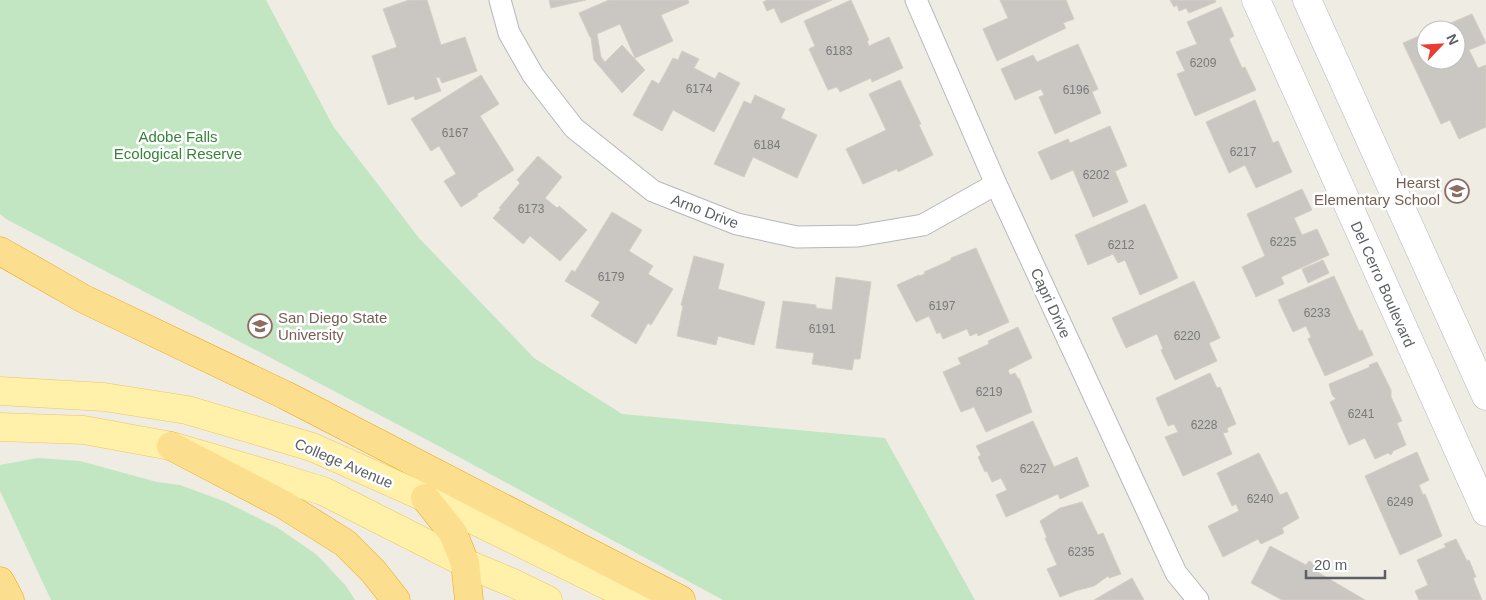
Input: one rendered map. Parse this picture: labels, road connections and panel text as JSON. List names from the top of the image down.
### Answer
{
  "streets": {
    "main road": ["College Avenue"],
    "street": ["Arno Drive", "Del Cerro Boulevard", "Capri Drive"]
  },
  "crossings": [
    ["Arno Drive", "Capri Drive"]
  ],
  "parks": ["Adobe Falls Ecological Reserve"],
  "places": {
    "school or university": ["Hearst Elementary School", "San Diego State University"]
  },
  "house_numbers": [
    "6183",
    "6209",
    "6174",
    "6196",
    "6167",
    "6184",
    "6217",
    "6202",
    "6173",
    "6225",
    "6212",
    "6179",
    "6197",
    "6233",
    "6191",
    "6220",
    "6219",
    "6241",
    "6228",
    "6227",
    "6240",
    "6249",
    "6235"
  ],
  "scale_bar": "20 m",
  "north": "top right"
}
